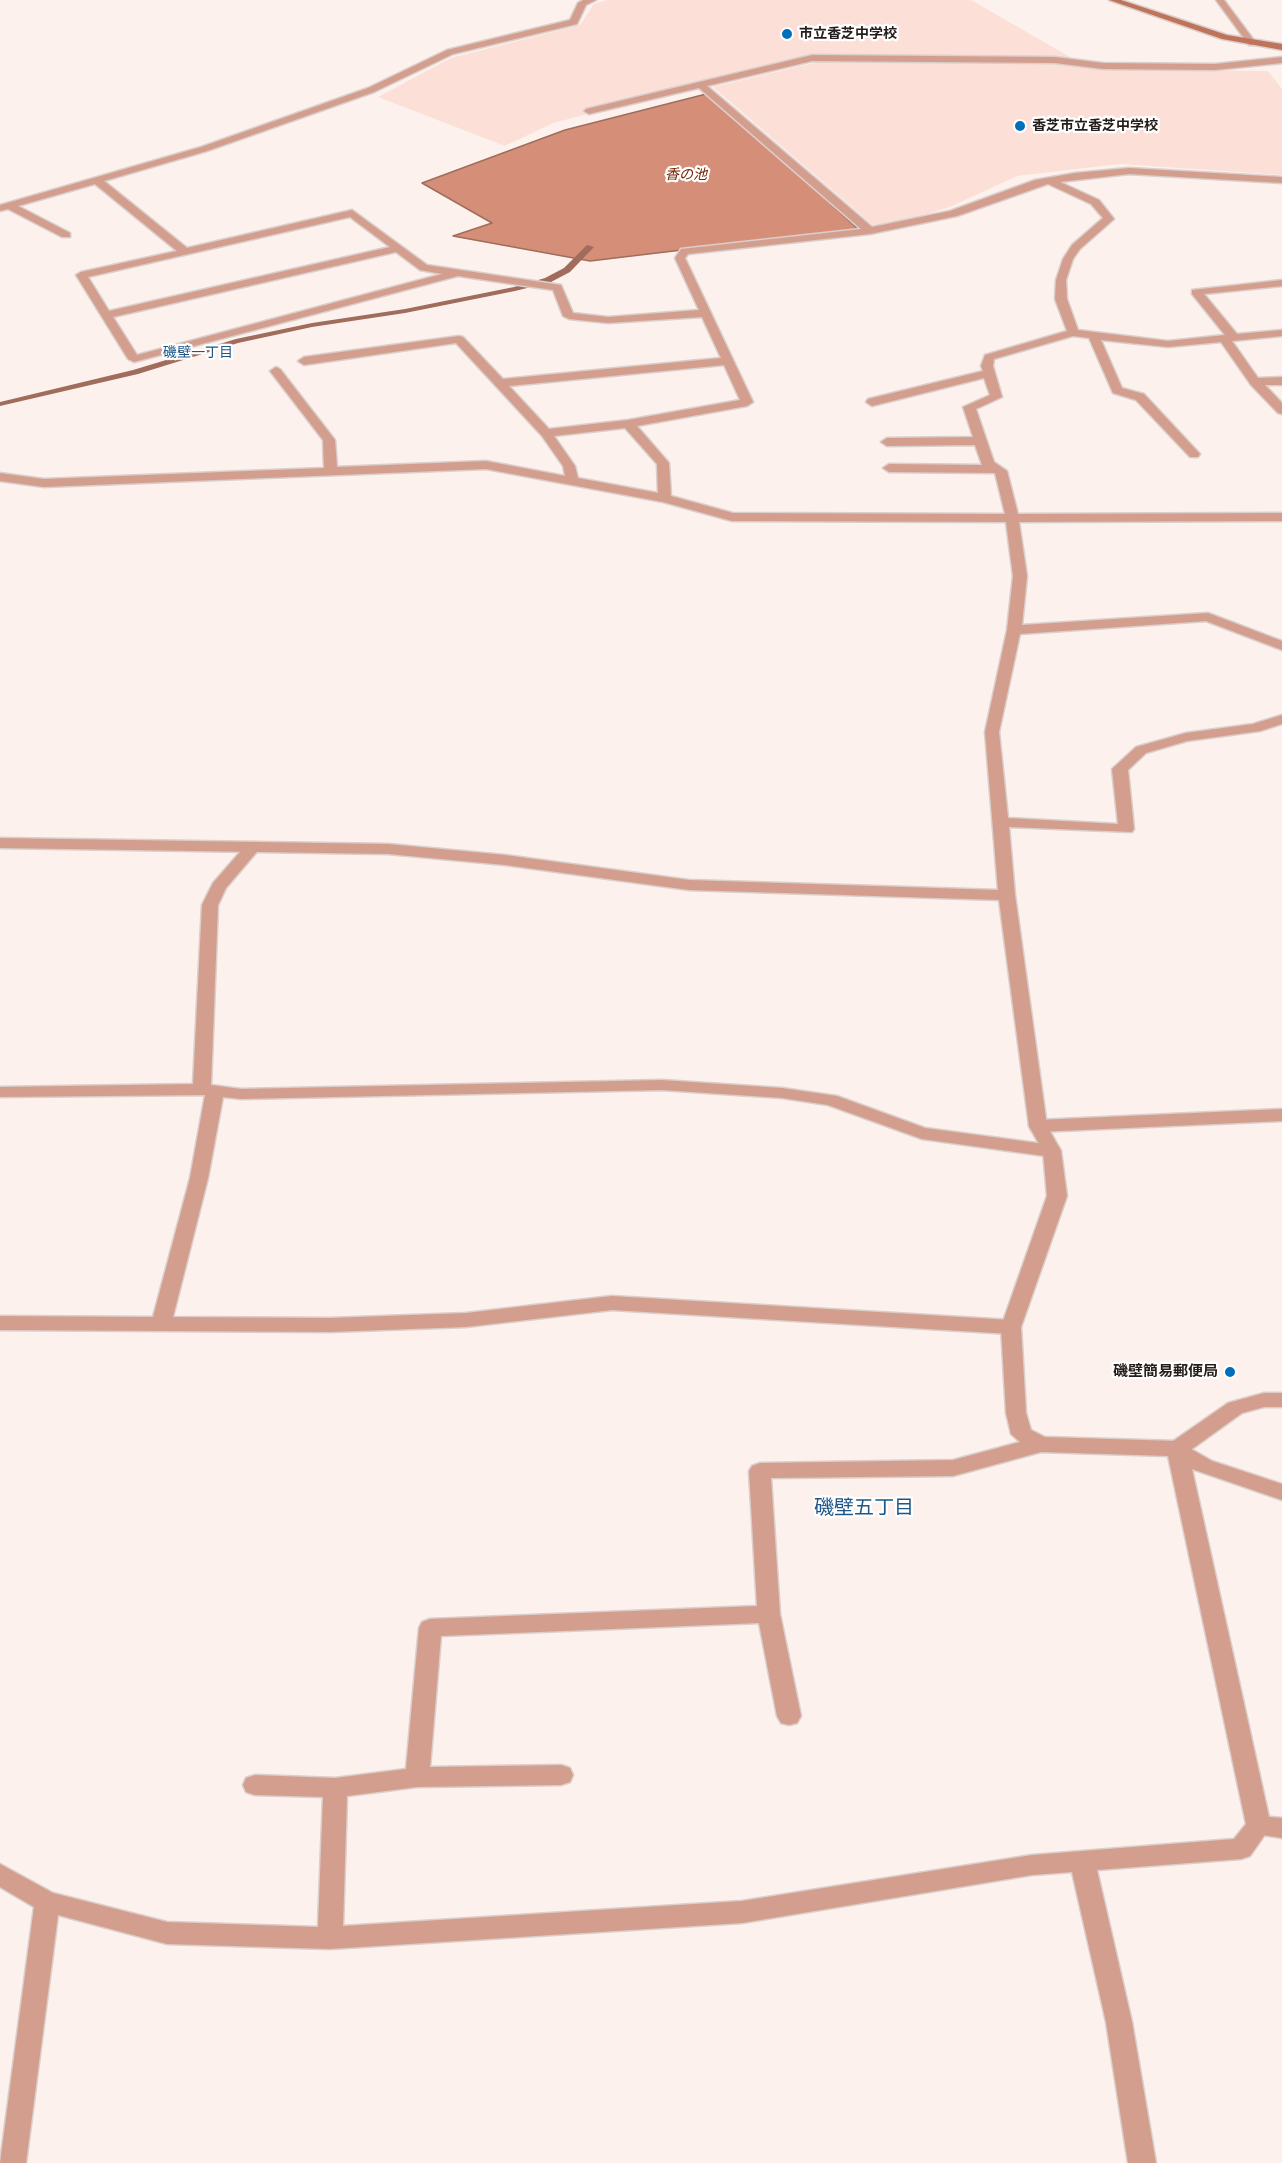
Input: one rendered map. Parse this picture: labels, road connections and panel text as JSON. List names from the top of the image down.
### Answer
{
  "districts": ["磯壁一丁目", "磯壁五丁目"],
  "water": ["香の池"],
  "places": ["市立香芝中学校", "香芝市立香芝中学校", "磯壁簡易郵便局"]
}
